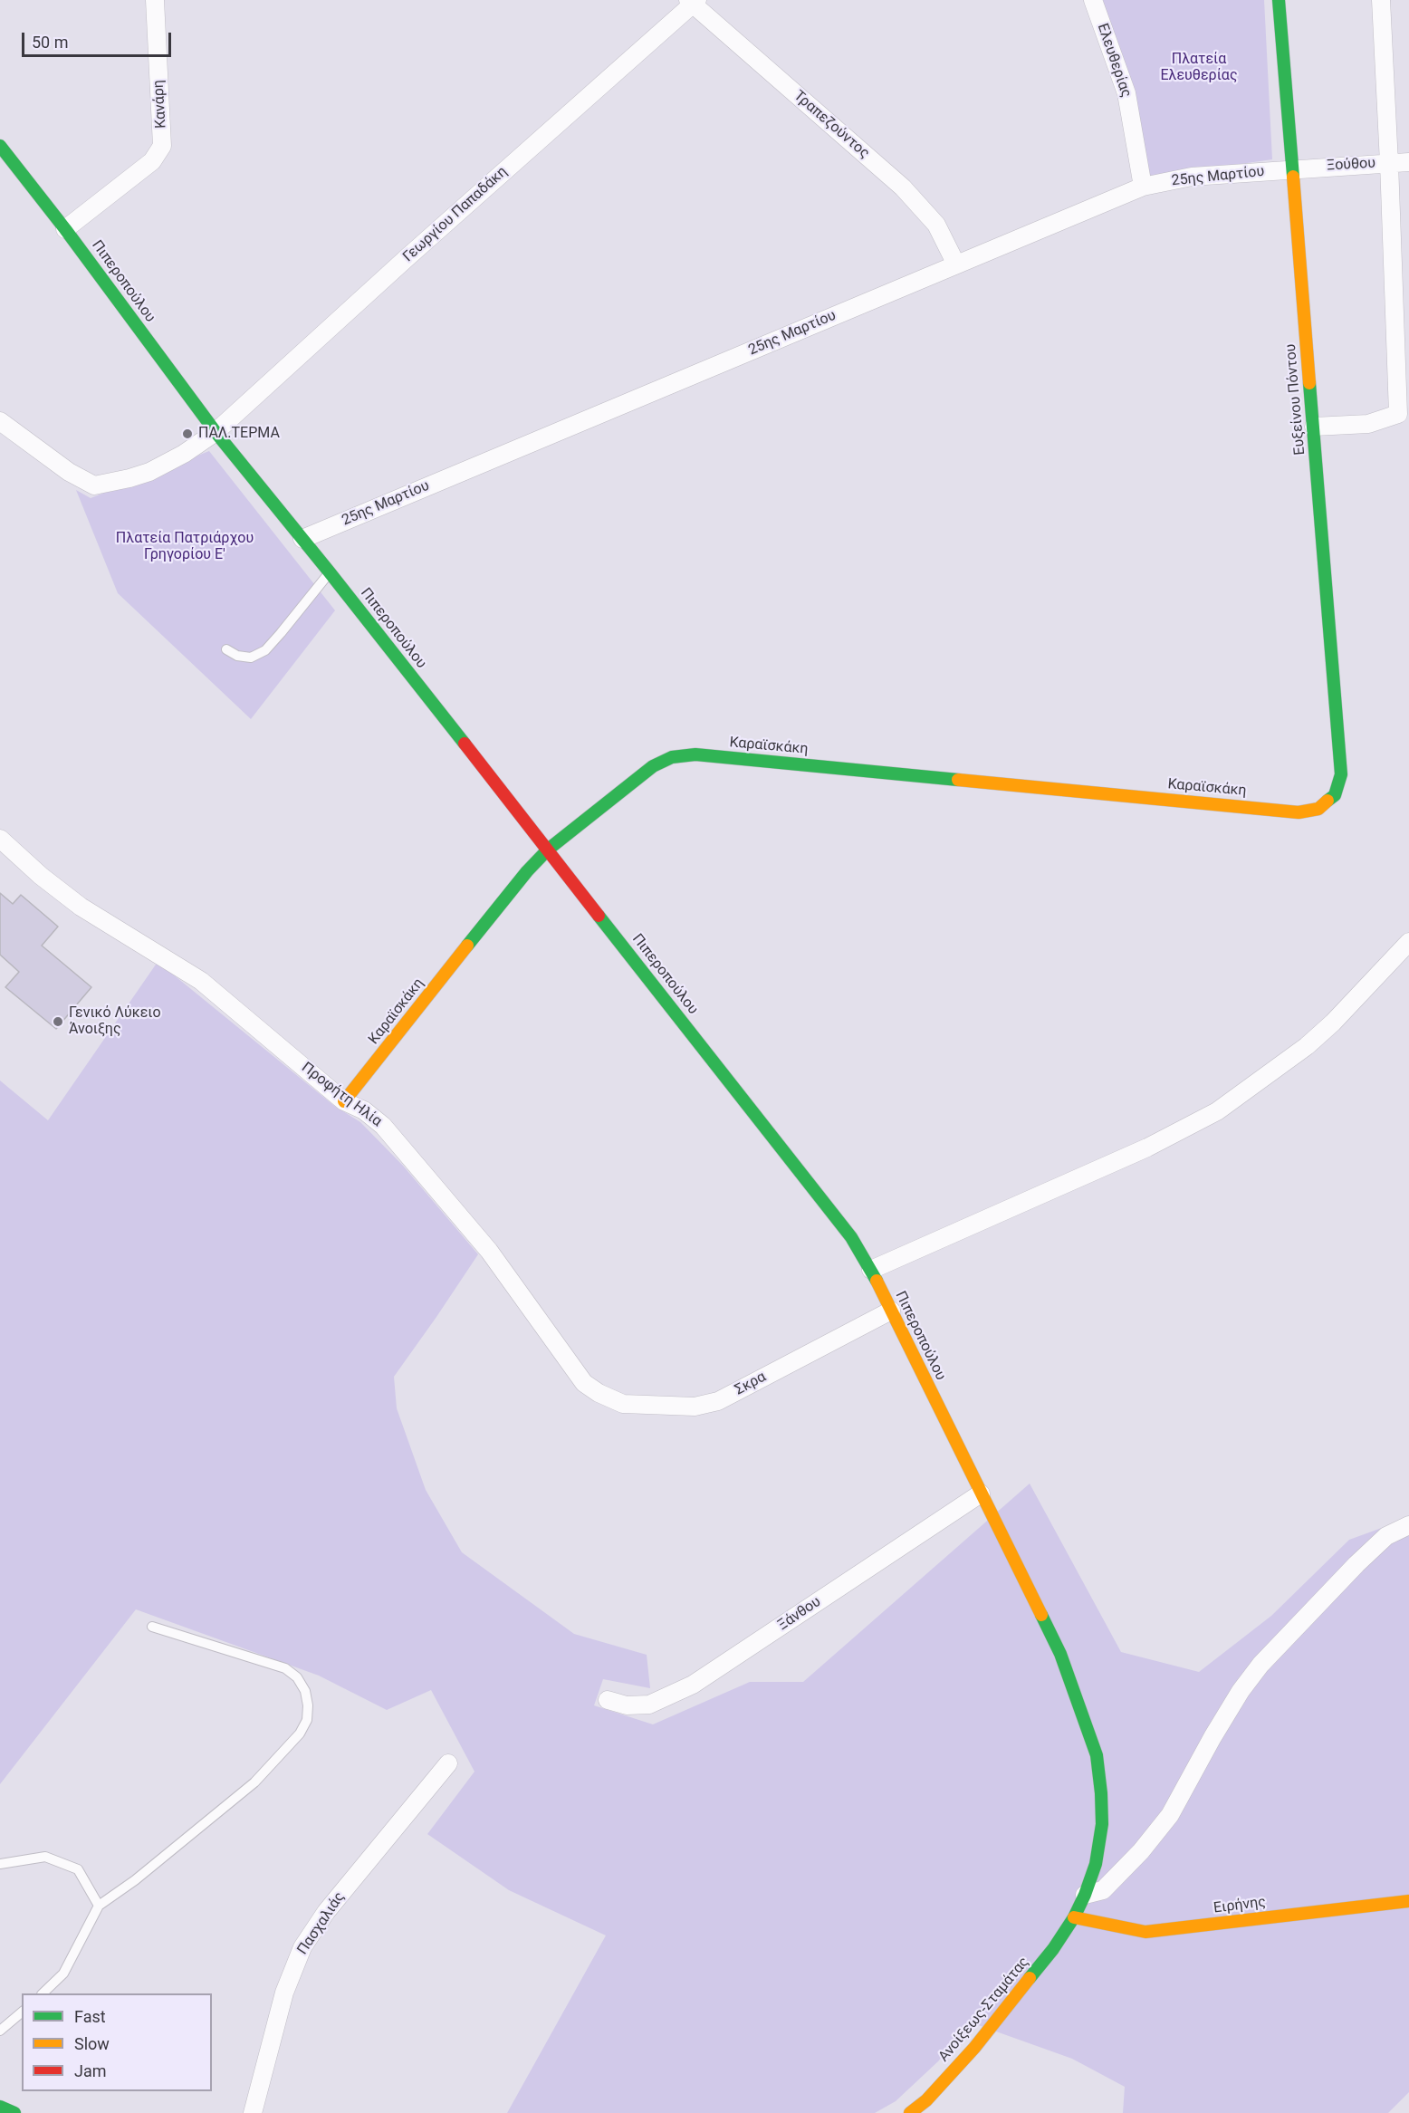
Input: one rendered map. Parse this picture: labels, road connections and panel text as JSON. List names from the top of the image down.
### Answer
{
  "streets": {
    "street": [
      "Ελευθερίας",
      "Κανάρη",
      "Τραπεζούντος",
      "Ξούθου",
      "25ης Μαρτίου",
      "Γεωργίου Παπαδάκη",
      "Πιπεροπούλου",
      "Ευξείνου Πόντου",
      "Καραϊσκάκη",
      "Προφήτη Ηλία",
      "Σκρα",
      "Ξάνθου",
      "Ειρήνης",
      "Πασχαλιάς",
      "Ανοίξεως-Σταμάτας"
    ]
  },
  "crossings": [
    ["Ελευθερίας", "25ης Μαρτίου"],
    ["Κανάρη", "Πιπεροπούλου"],
    ["Τραπεζούντος", "25ης Μαρτίου"],
    ["Τραπεζούντος", "Γεωργίου Παπαδάκη"],
    ["Ξούθου", "25ης Μαρτίου"],
    ["Ξούθου", "Ευξείνου Πόντου"],
    ["25ης Μαρτίου", "Πιπεροπούλου"],
    ["25ης Μαρτίου", "Ευξείνου Πόντου"],
    ["Γεωργίου Παπαδάκη", "Πιπεροπούλου"],
    ["Πιπεροπούλου", "Καραϊσκάκη"],
    ["Πιπεροπούλου", "Σκρα"],
    ["Πιπεροπούλου", "Ξάνθου"],
    ["Πιπεροπούλου", "Ειρήνης"],
    ["Πιπεροπούλου", "Ανοίξεως-Σταμάτας"],
    ["Ευξείνου Πόντου", "Καραϊσκάκη"],
    ["Καραϊσκάκη", "Προφήτη Ηλία"],
    ["Προφήτη Ηλία", "Σκρα"],
    ["Ειρήνης", "Ανοίξεως-Σταμάτας"]
  ],
  "parks": ["Πλατεία Ελευθερίας", "Πλατεία Πατριάρχου Γρηγορίου Ε'"],
  "places": ["ΠΑΛ.ΤΕΡΜΑ", "Γενικό Λύκειο Άνοιξης"],
  "legend": ["Fast", "Slow", "Jam"],
  "scale_bar": "50 m"
}
